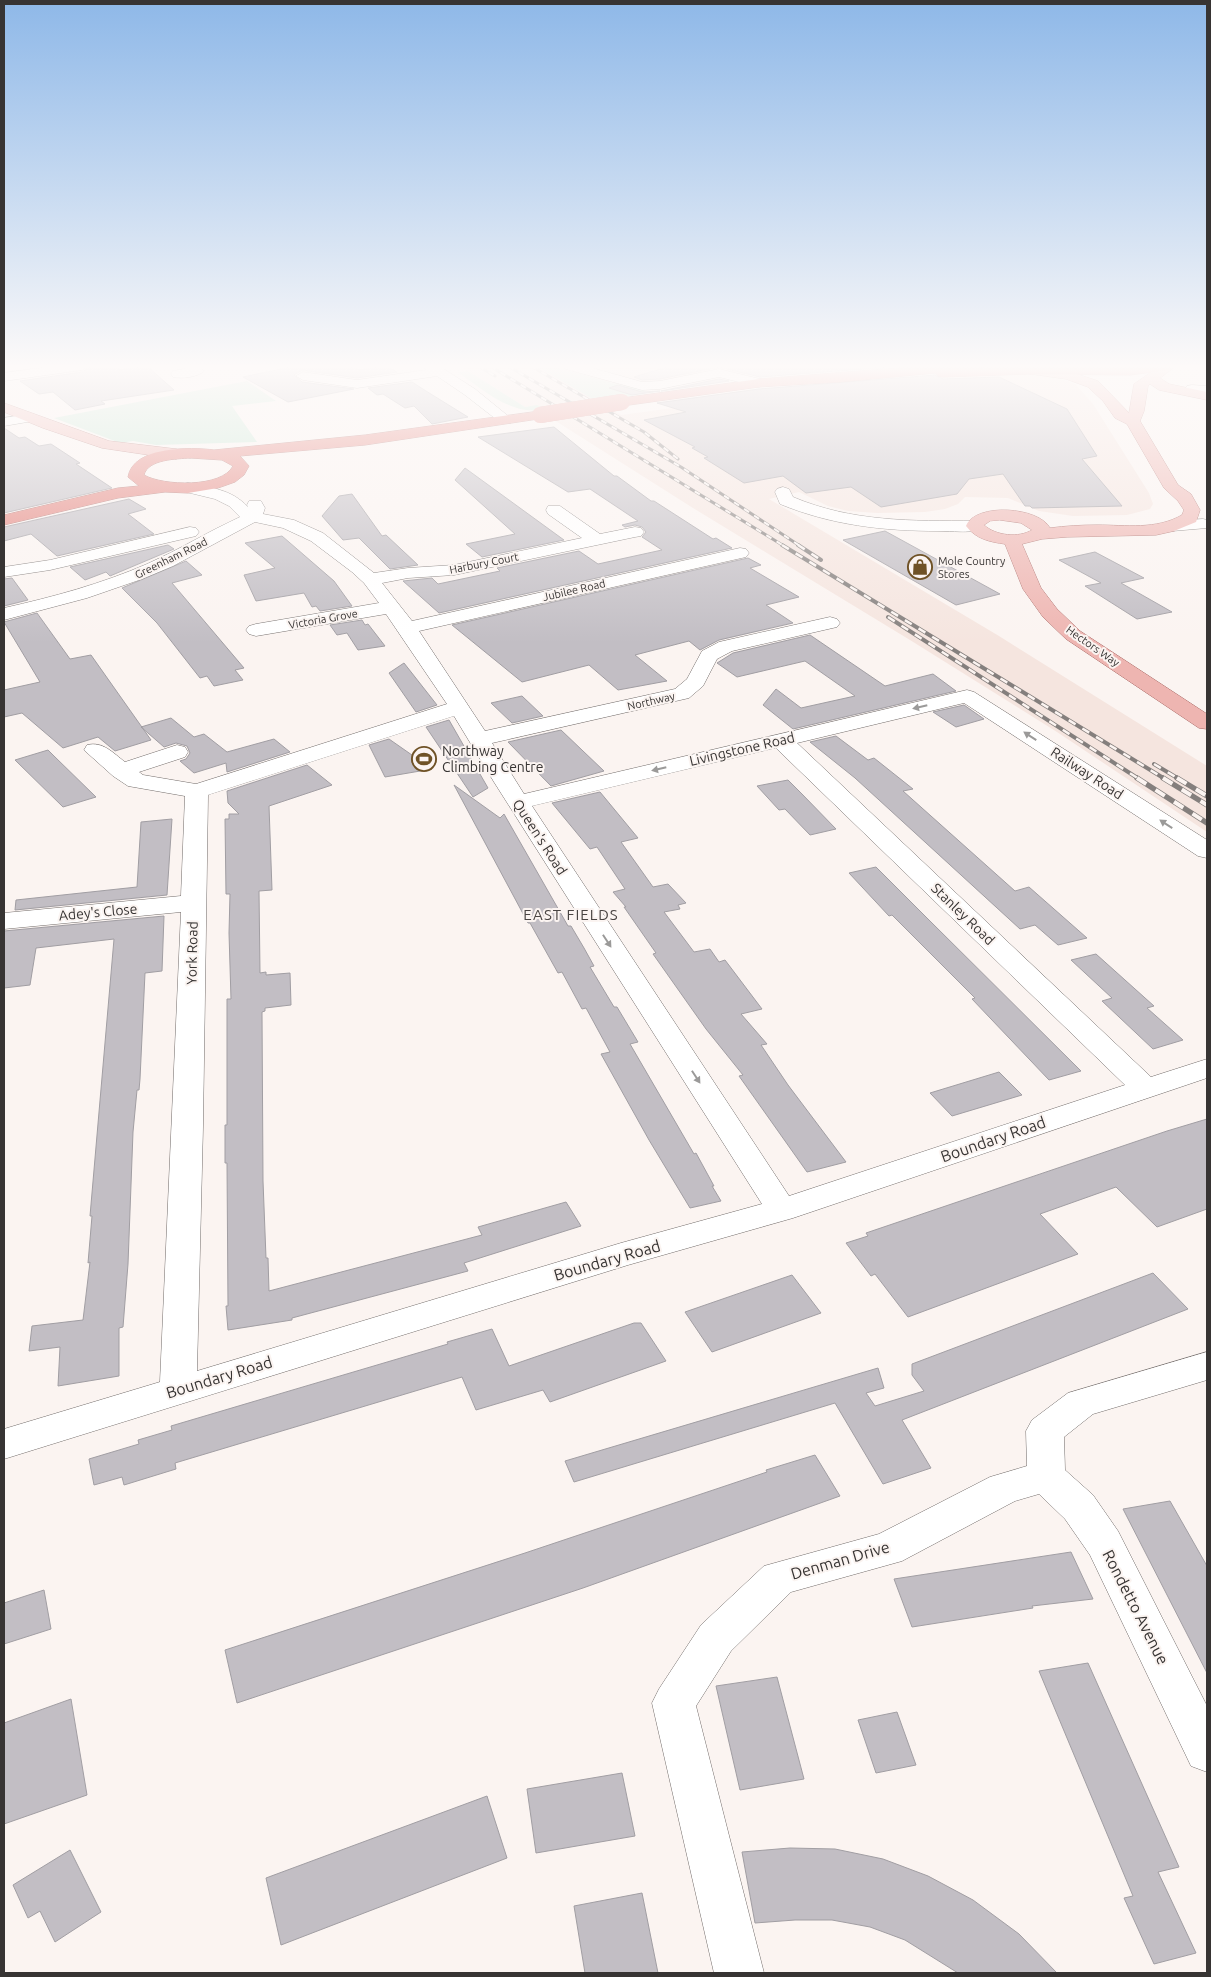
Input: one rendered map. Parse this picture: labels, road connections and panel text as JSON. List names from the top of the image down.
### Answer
{
  "streets": {
    "main road": ["Hectors Way"],
    "street": [
      "Greenham Road",
      "Harbury Court",
      "Jubilee Road",
      "Victoria Grove",
      "Northway",
      "Livingstone Road",
      "Railway Road",
      "Queen's Road",
      "Adey's Close",
      "Stanley Road",
      "York Road",
      "Boundary Road",
      "Denman Drive",
      "Rondetto Avenue"
    ]
  },
  "crossings": [
    ["Greenham Road", "Queen's Road"],
    ["Harbury Court", "Queen's Road"],
    ["Jubilee Road", "Queen's Road"],
    ["Victoria Grove", "Queen's Road"],
    ["Northway", "Queen's Road"],
    ["Livingstone Road", "Railway Road"],
    ["Livingstone Road", "Queen's Road"],
    ["Livingstone Road", "Stanley Road"],
    ["Queen's Road", "Boundary Road"],
    ["Adey's Close", "York Road"],
    ["Stanley Road", "Boundary Road"],
    ["York Road", "Boundary Road"],
    ["Denman Drive", "Rondetto Avenue"]
  ],
  "one_way": ["Livingstone Road", "Railway Road", "Queen's Road"],
  "districts": ["EAST FIELDS"],
  "places": {
    "shop": ["Mole Country Stores"],
    "sports": ["Northway Climbing Centre"]
  }
}
